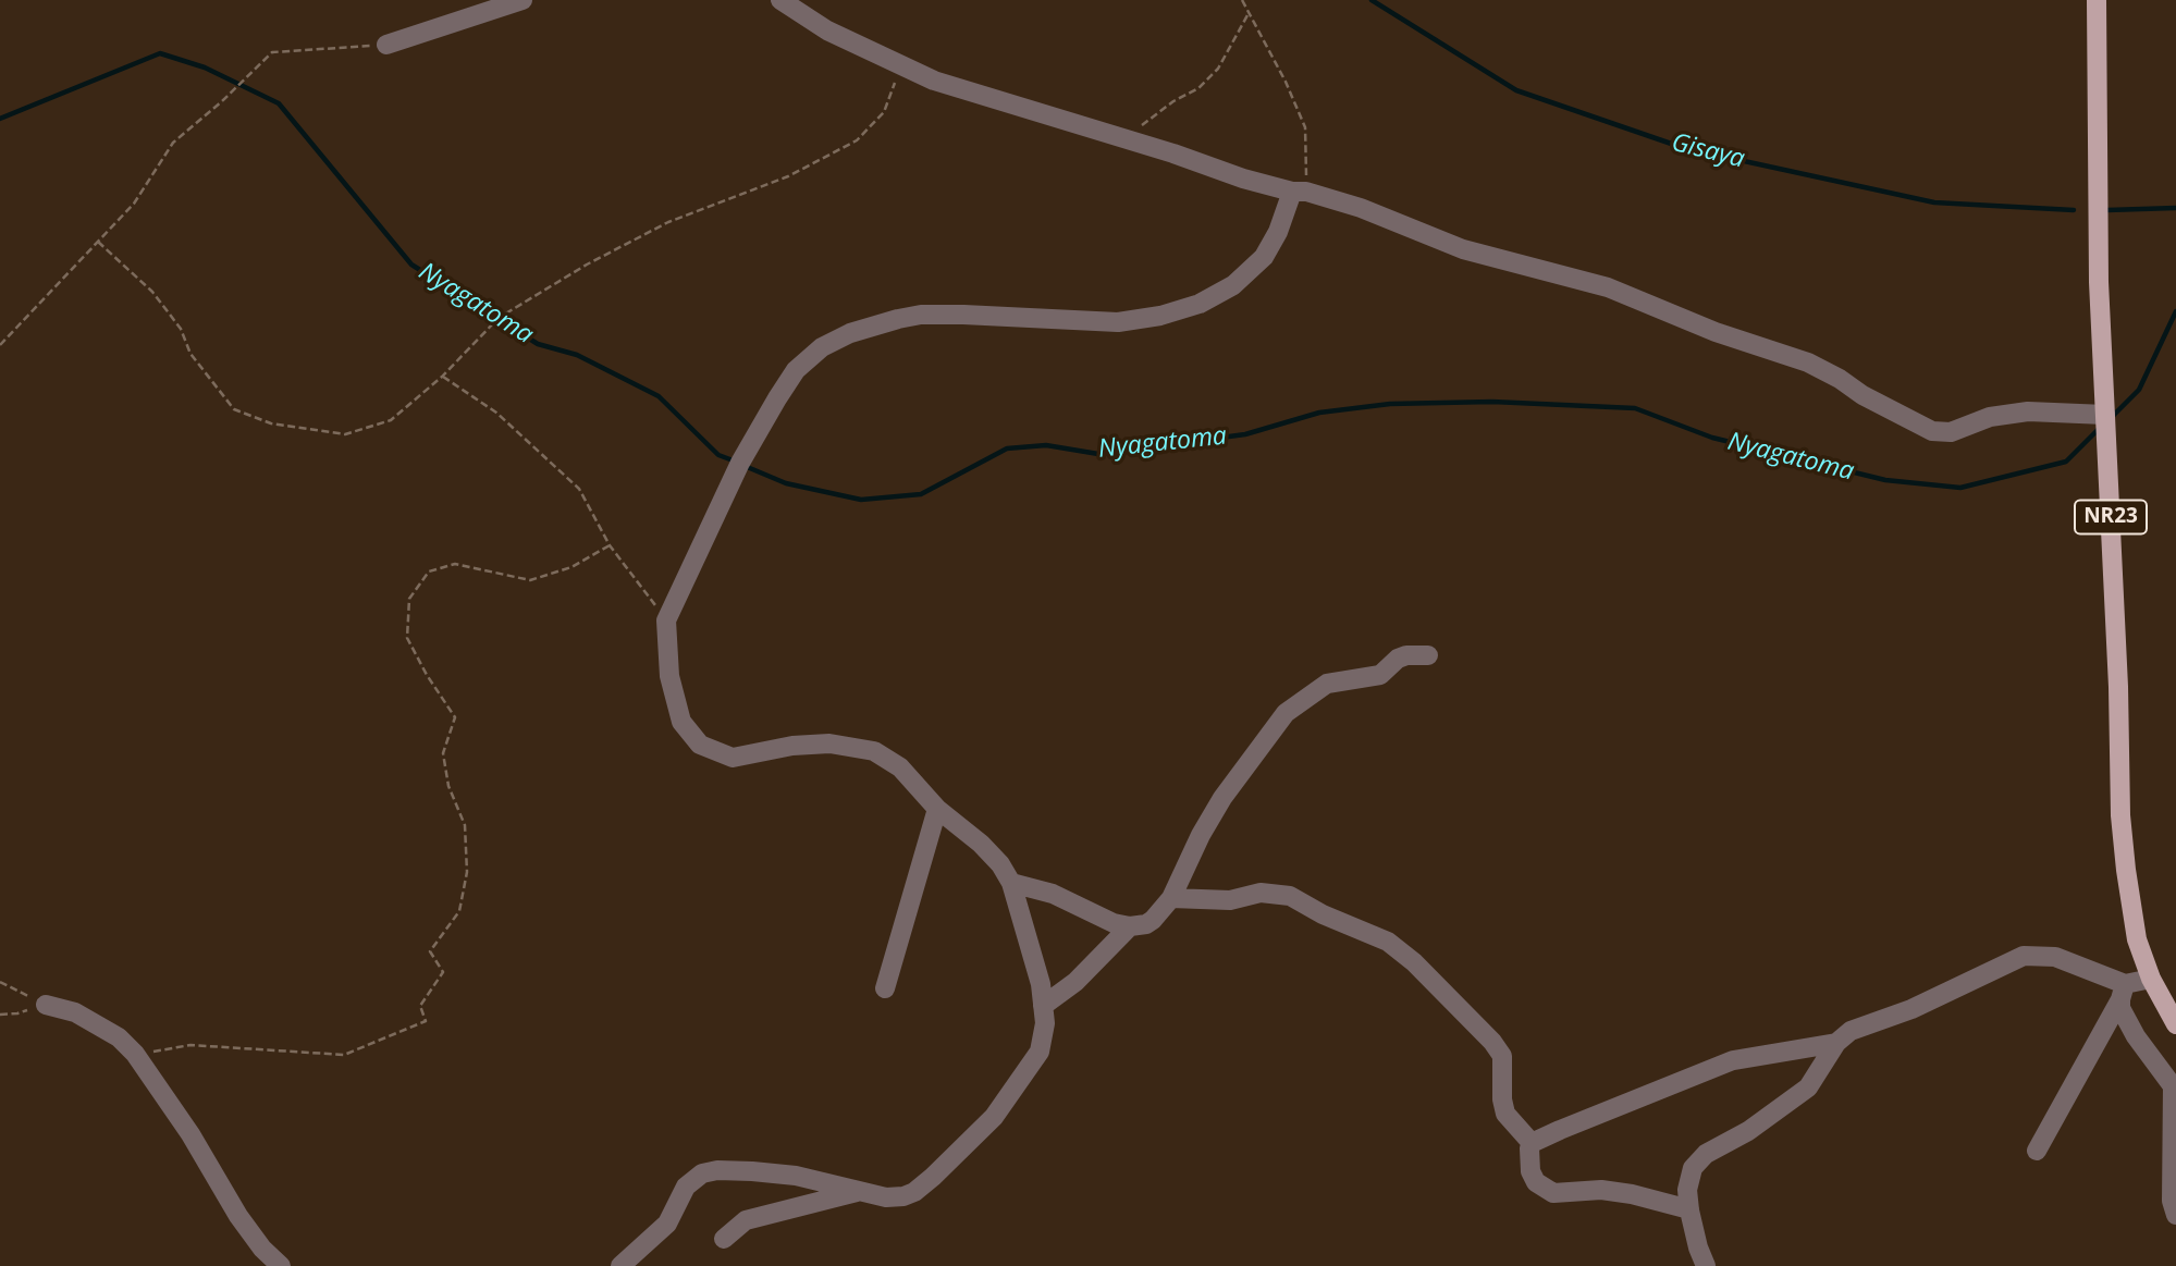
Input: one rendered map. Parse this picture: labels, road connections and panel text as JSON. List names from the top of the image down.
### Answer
{
  "streets": {
    "main road": ["NR23"]
  },
  "water": ["Gisaya", "Nyagatoma"]
}
